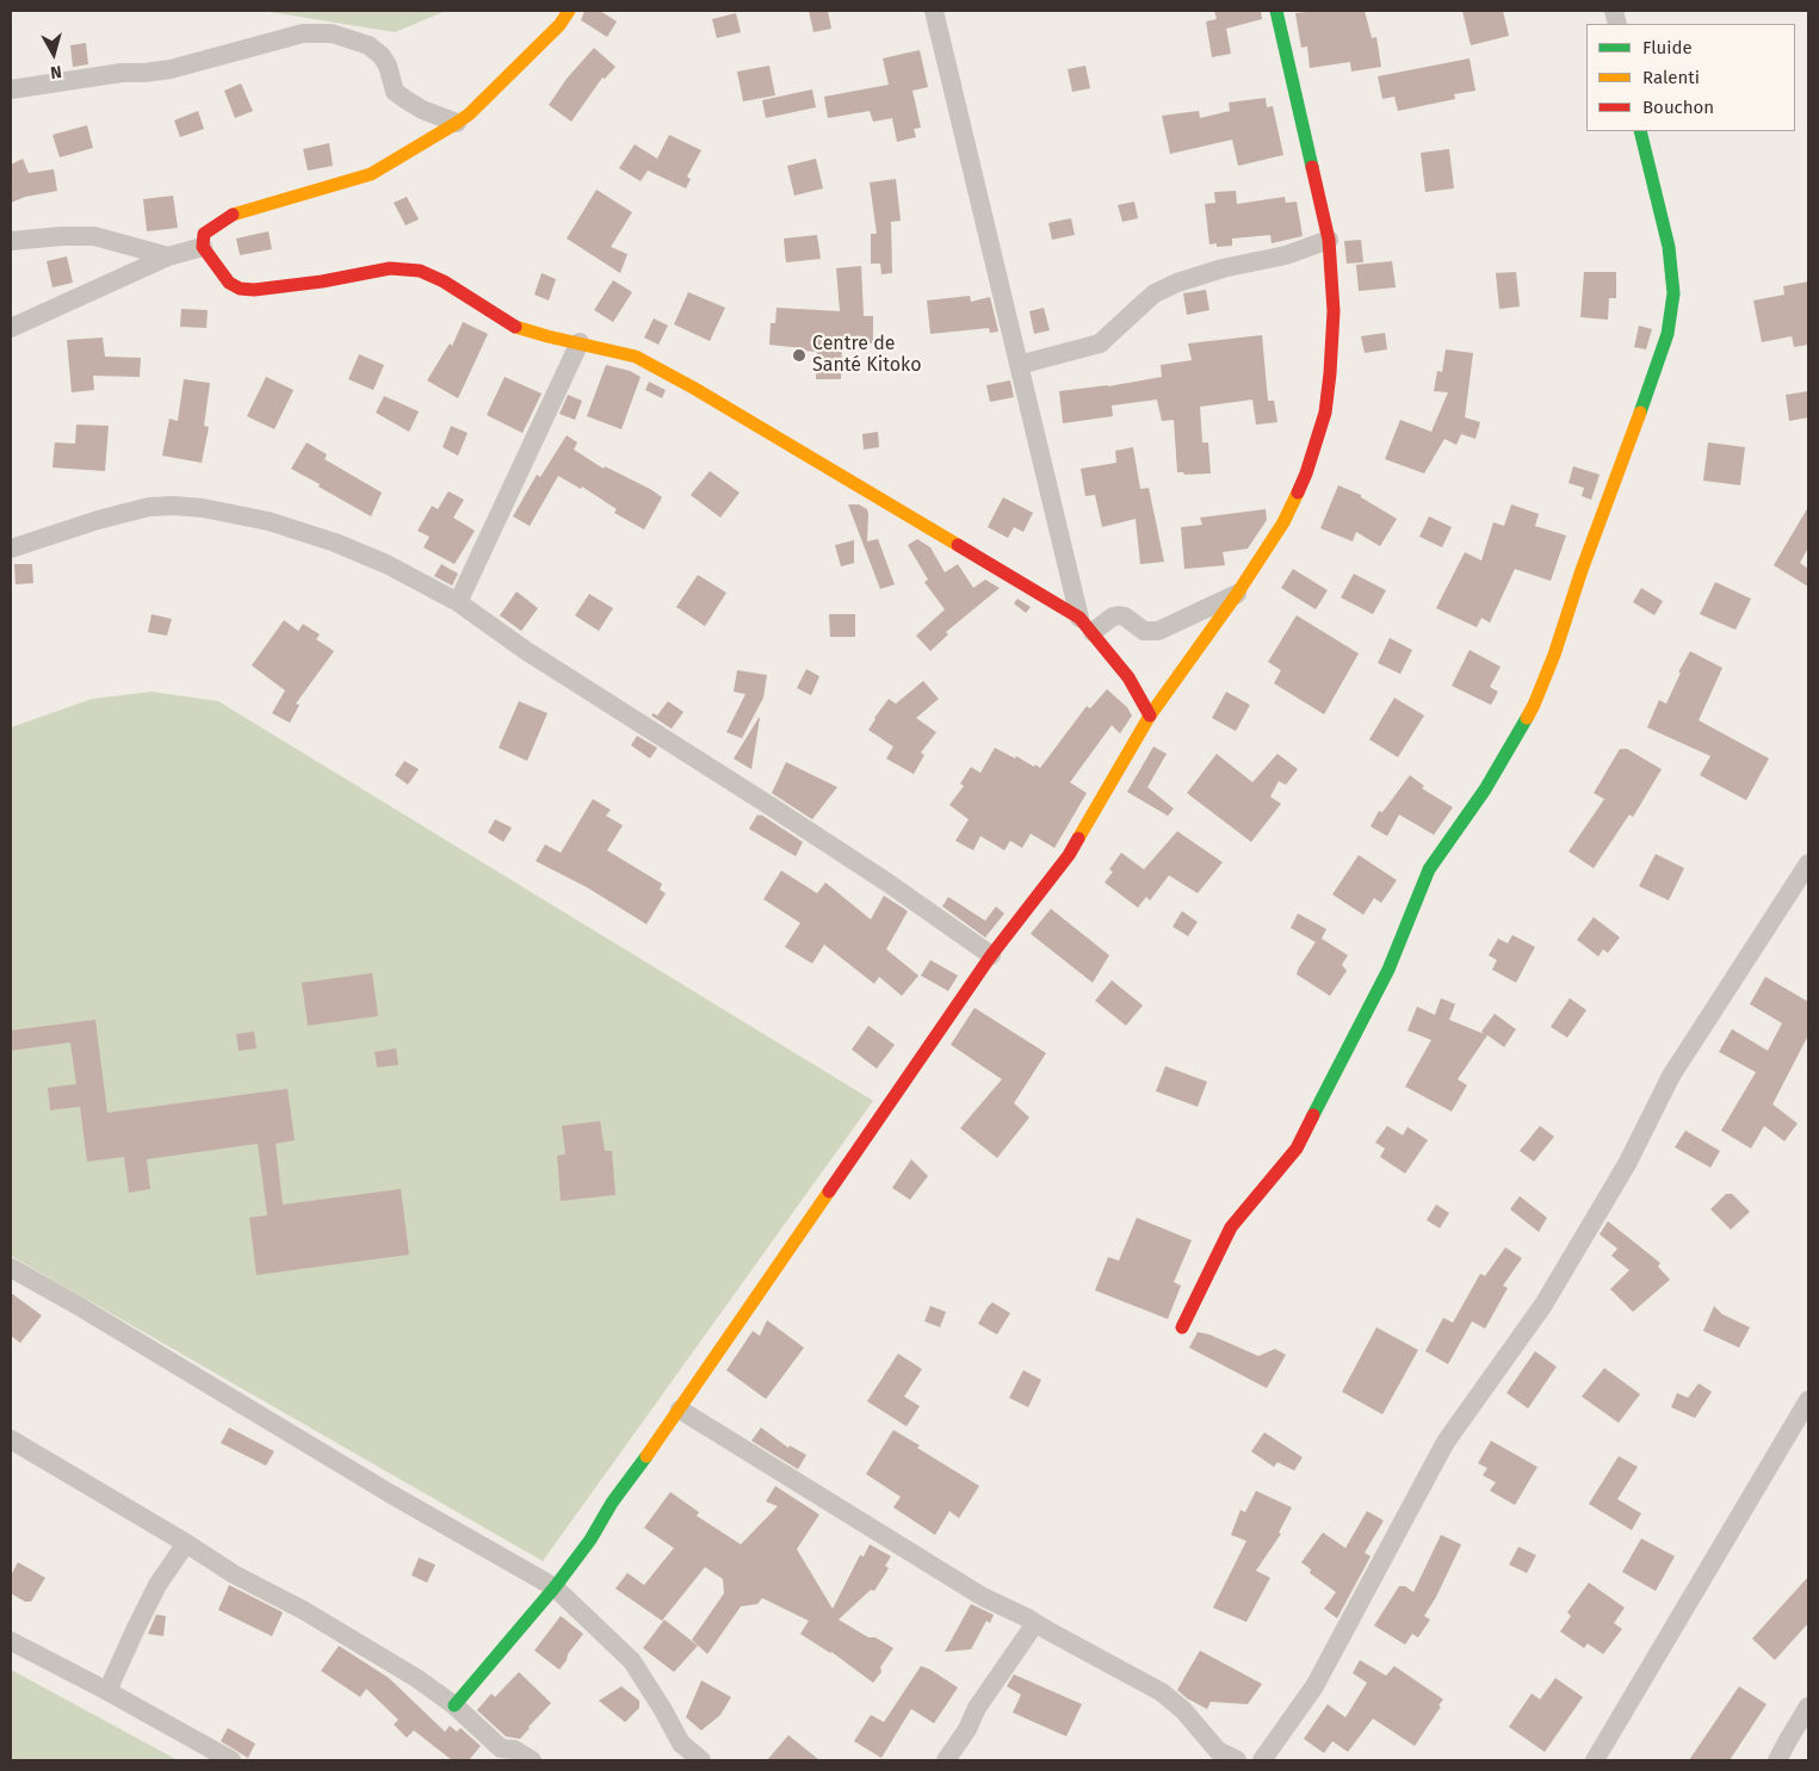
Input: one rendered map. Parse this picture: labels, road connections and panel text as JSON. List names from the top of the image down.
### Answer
{
  "places": ["Centre de Santé Kitoko"],
  "legend": ["Fluide", "Ralenti", "Bouchon"],
  "north": "bottom"
}
